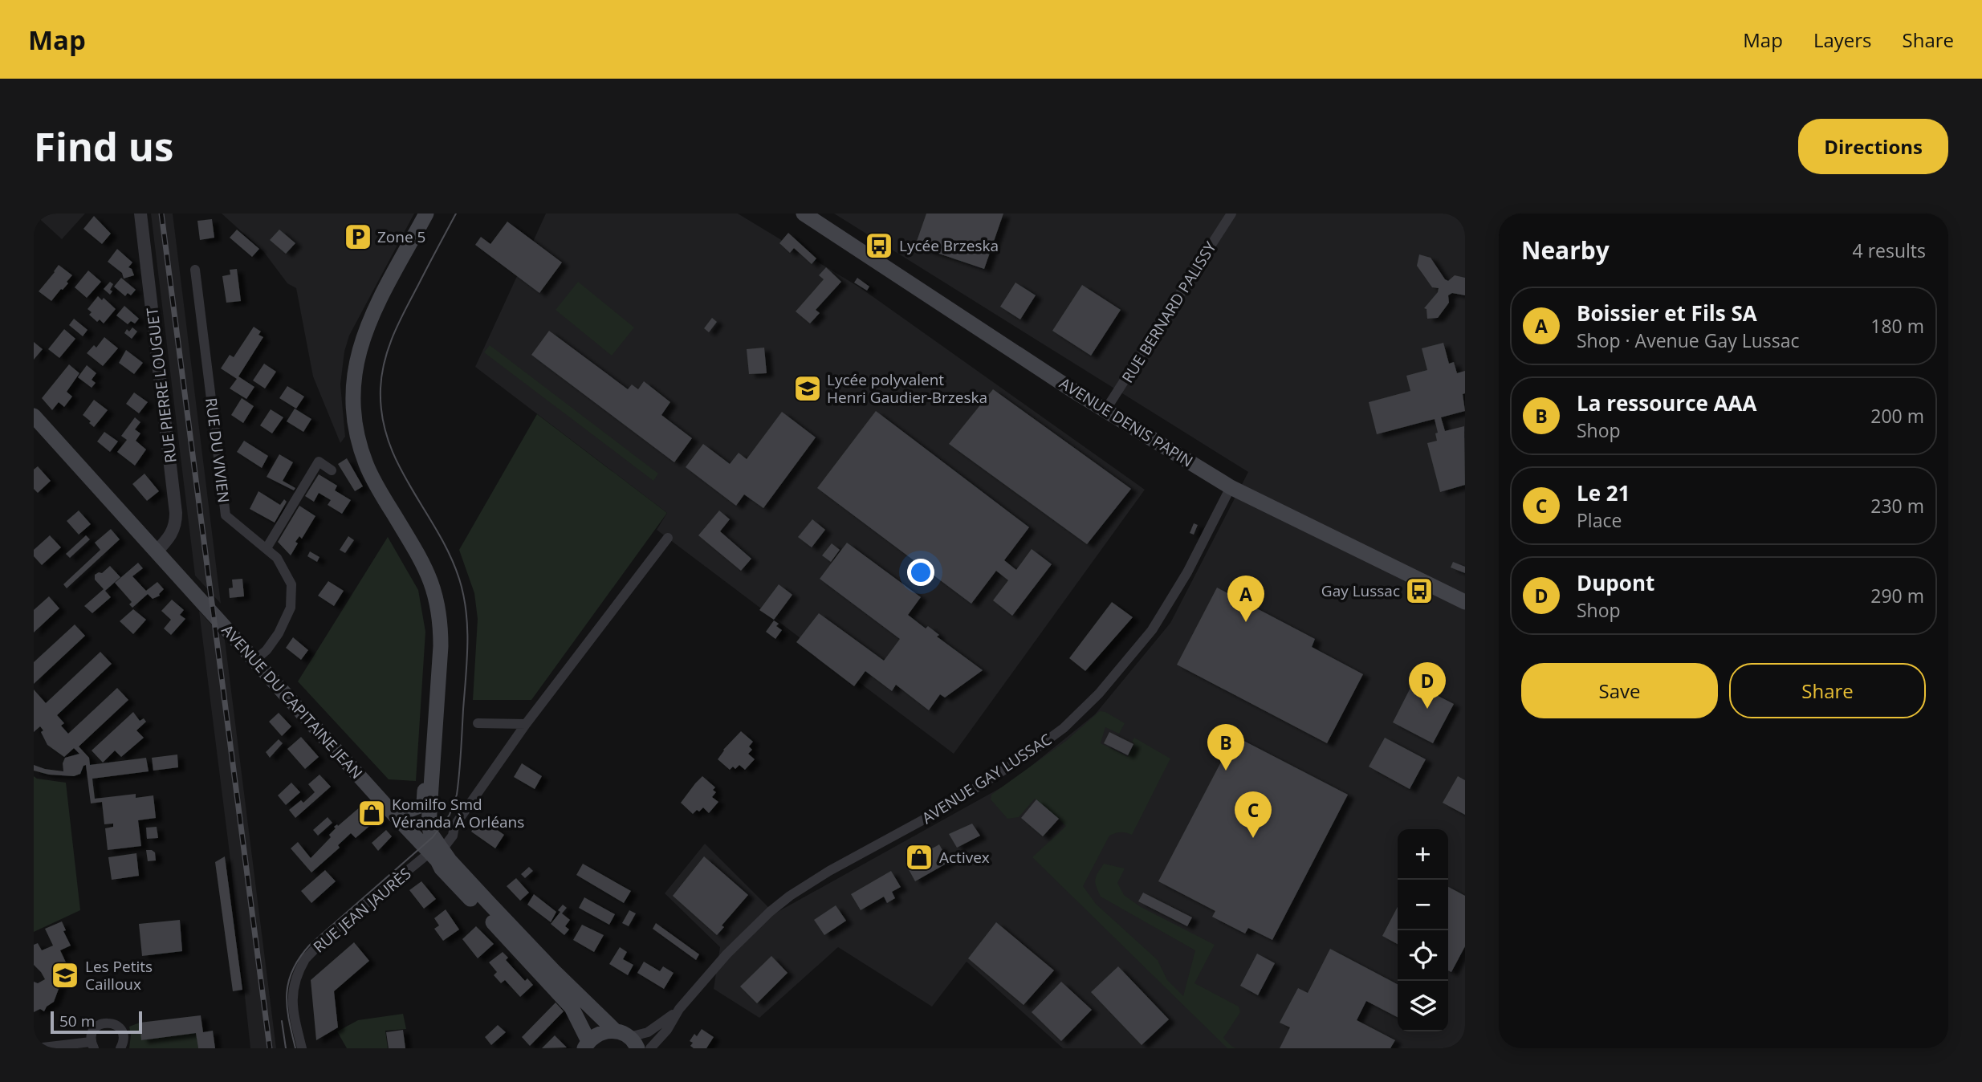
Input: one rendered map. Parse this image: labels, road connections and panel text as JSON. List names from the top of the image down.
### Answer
{
  "streets": {
    "main road": ["AVENUE DENIS PAPIN", "AVENUE DU CAPITAINE JEAN"],
    "street": [
      "RUE BERNARD PALISSY",
      "RUE PIERRE LOUGUET",
      "RUE DU VIVIEN",
      "AVENUE GAY LUSSAC",
      "RUE JEAN JAURÈS"
    ]
  },
  "crossings": [
    ["RUE BERNARD PALISSY", "AVENUE DENIS PAPIN"],
    ["RUE PIERRE LOUGUET", "AVENUE DU CAPITAINE JEAN"],
    ["AVENUE DENIS PAPIN", "AVENUE GAY LUSSAC"],
    ["RUE DU VIVIEN", "AVENUE DU CAPITAINE JEAN"],
    ["AVENUE DU CAPITAINE JEAN", "AVENUE GAY LUSSAC"],
    ["AVENUE DU CAPITAINE JEAN", "RUE JEAN JAURÈS"]
  ],
  "places": {
    "parking": ["Zone 5"],
    "bus stop": ["Lycée Brzeska", "Gay Lussac"],
    "school or university": ["Lycée polyvalent Henri Gaudier-Brzeska", "Les Petits Cailloux"],
    "shop": ["Komilfo Smd Véranda À Orléans", "Activex"]
  },
  "scale_bar": "50 m",
  "page": {
    "header": "Map",
    "nav": ["Map", "Layers", "Share"],
    "buttons": [
      "Directions",
      ["Save", "Share"]
    ],
    "title": "Find us",
    "heading": ["Nearby", "4 results"],
    "list": [
      {
        "mark": "A",
        "name": "Boissier et Fils SA",
        "note": "Shop · Avenue Gay Lussac",
        "value": "180 m"
      },
      {
        "mark": "B",
        "name": "La ressource AAA",
        "note": "Shop",
        "value": "200 m"
      },
      {
        "mark": "C",
        "name": "Le 21",
        "note": "Place",
        "value": "230 m"
      },
      {
        "mark": "D",
        "name": "Dupont",
        "note": "Shop",
        "value": "290 m"
      }
    ],
    "pins": [
      "A",
      "D",
      "B",
      "C"
    ],
    "map_buttons": ["+", "−"],
    "scale": "50 m"
  }
}
